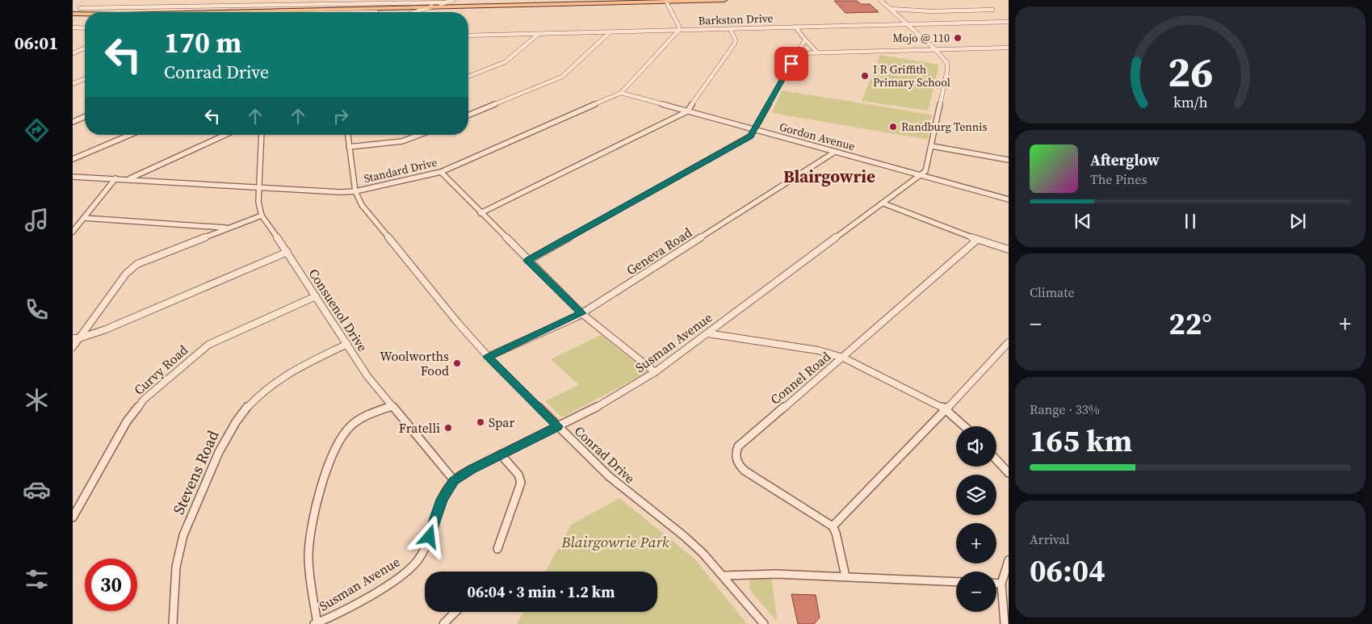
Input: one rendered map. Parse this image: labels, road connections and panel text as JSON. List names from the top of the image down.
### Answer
{
  "streets": {
    "street": [
      "Barkston Drive",
      "Gordon Avenue",
      "Standard Drive",
      "Geneva Road",
      "Consuenol Drive",
      "Susman Avenue",
      "Curvy Road",
      "Connel Road",
      "Conrad Drive",
      "Stevens Road"
    ]
  },
  "crossings": [
    ["Barkston Drive", "Standard Drive"],
    ["Gordon Avenue", "Standard Drive"],
    ["Gordon Avenue", "Geneva Road"],
    ["Gordon Avenue", "Susman Avenue"],
    ["Standard Drive", "Consuenol Drive"],
    ["Standard Drive", "Conrad Drive"],
    ["Geneva Road", "Conrad Drive"],
    ["Consuenol Drive", "Susman Avenue"],
    ["Consuenol Drive", "Curvy Road"],
    ["Consuenol Drive", "Stevens Road"],
    ["Susman Avenue", "Conrad Drive"]
  ],
  "districts": ["Blairgowrie"],
  "parks": ["Blairgowrie Park"],
  "places": [
    "Mojo @ 110",
    "I R Griffith Primary School",
    "Randburg Tennis",
    "Woolworths Food",
    "Spar",
    "Fratelli"
  ],
  "page": {
    "tabs": "06:01",
    "turn": ["170 m", "Conrad Drive"],
    "song": ["Afterglow", "The Pines"],
    "tile": [
      "Climate",
      ["Range · 33%", "165 km"],
      ["Arrival", "06:04"]
    ],
    "heat": ["−", "22°", "+"],
    "map_buttons": ["+", "−"],
    "limit": "30",
    "trip": "06:04 · 3 min · 1.2 km",
    "gauge": ["26", "km/h"]
  }
}
